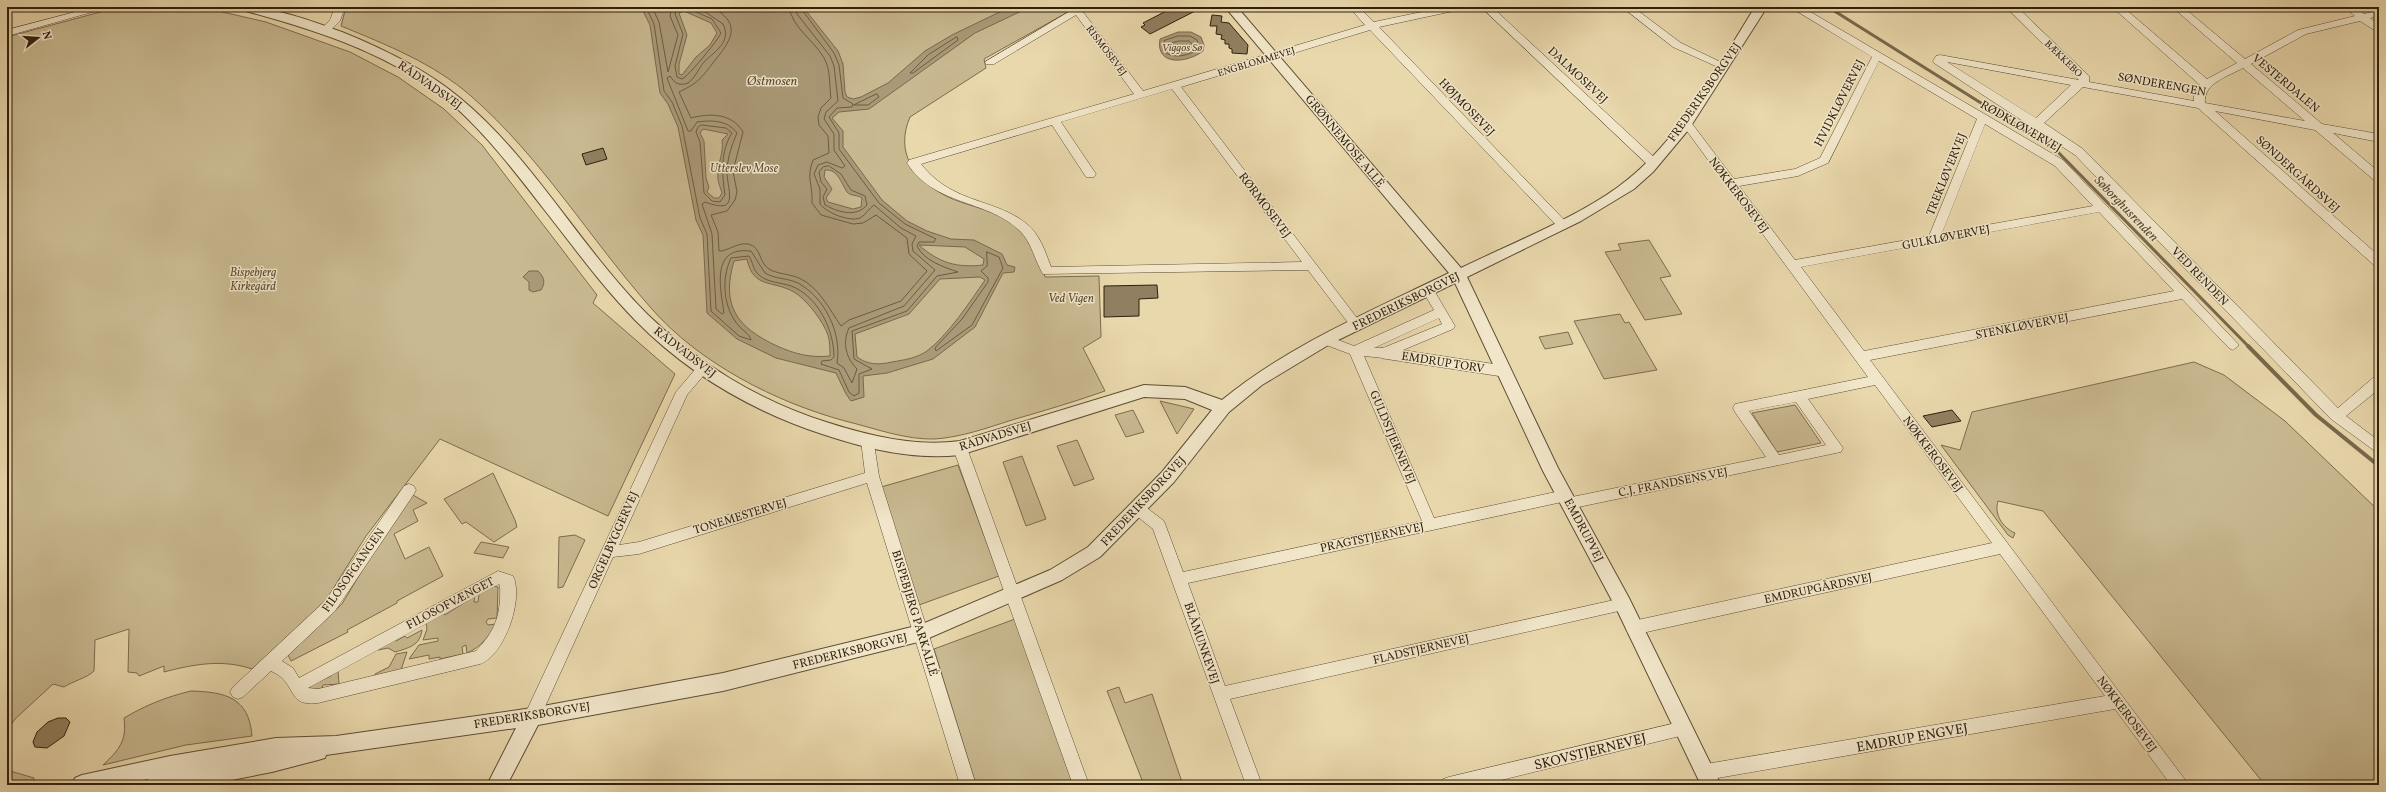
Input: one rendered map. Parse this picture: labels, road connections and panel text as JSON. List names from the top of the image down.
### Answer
{
  "streets": {
    "street": [
      "RISMOSEVEJ",
      "BÆKKEBO",
      "ENGBLOMMEVEJ",
      "DALMOSEVEJ",
      "VESTERDALEN",
      "SØNDERENGEN",
      "RÅDVADSVEJ",
      "FREDERIKSBORGVEJ",
      "HVIDKLØVERVEJ",
      "HØJMOSEVEJ",
      "RØDKLØVERVEJ",
      "GRØNNEMOSE ALLÉ",
      "TREKLØVERVEJ",
      "SØNDERGÅRDSVEJ",
      "NØKKEROSEVEJ",
      "RØRMOSEVEJ",
      "GULKLØVERVEJ",
      "VED RENDEN",
      "STENKLØVERVEJ",
      "EMDRUP TORV",
      "GULDSTJERNEVEJ",
      "C.J. FRANDSENS VEJ",
      "TONEMESTERVEJ",
      "EMDRUPVEJ",
      "PRAGTSTJERNEVEJ",
      "ORGELBYGGERVEJ",
      "FILOSOFGANGEN",
      "EMDRUPGÅRDSVEJ",
      "FILOSOFVÆNGET",
      "BISPEBJERG PARKALLÉ",
      "BLÅMUNKEVEJ",
      "FLADSTJERNEVEJ",
      "EMDRUP ENGVEJ",
      "SKOVSTJERNEVEJ"
    ]
  },
  "crossings": [
    ["RISMOSEVEJ", "ENGBLOMMEVEJ"],
    ["BÆKKEBO", "SØNDERENGEN"],
    ["BÆKKEBO", "VED RENDEN"],
    ["ENGBLOMMEVEJ", "HØJMOSEVEJ"],
    ["ENGBLOMMEVEJ", "GRØNNEMOSE ALLÉ"],
    ["ENGBLOMMEVEJ", "RØRMOSEVEJ"],
    ["DALMOSEVEJ", "FREDERIKSBORGVEJ"],
    ["VESTERDALEN", "SØNDERENGEN"],
    ["SØNDERENGEN", "SØNDERGÅRDSVEJ"],
    ["SØNDERENGEN", "VED RENDEN"],
    ["RÅDVADSVEJ", "FREDERIKSBORGVEJ"],
    ["RÅDVADSVEJ", "ORGELBYGGERVEJ"],
    ["RÅDVADSVEJ", "BISPEBJERG PARKALLÉ"],
    ["FREDERIKSBORGVEJ", "HØJMOSEVEJ"],
    ["FREDERIKSBORGVEJ", "GRØNNEMOSE ALLÉ"],
    ["FREDERIKSBORGVEJ", "NØKKEROSEVEJ"],
    ["FREDERIKSBORGVEJ", "RØRMOSEVEJ"],
    ["FREDERIKSBORGVEJ", "EMDRUP TORV"],
    ["FREDERIKSBORGVEJ", "EMDRUPVEJ"],
    ["FREDERIKSBORGVEJ", "ORGELBYGGERVEJ"],
    ["FREDERIKSBORGVEJ", "BISPEBJERG PARKALLÉ"],
    ["FREDERIKSBORGVEJ", "BLÅMUNKEVEJ"],
    ["HVIDKLØVERVEJ", "RØDKLØVERVEJ"],
    ["HVIDKLØVERVEJ", "NØKKEROSEVEJ"],
    ["RØDKLØVERVEJ", "TREKLØVERVEJ"],
    ["RØDKLØVERVEJ", "GULKLØVERVEJ"],
    ["RØDKLØVERVEJ", "STENKLØVERVEJ"],
    ["GRØNNEMOSE ALLÉ", "EMDRUPVEJ"],
    ["TREKLØVERVEJ", "GULKLØVERVEJ"],
    ["NØKKEROSEVEJ", "GULKLØVERVEJ"],
    ["NØKKEROSEVEJ", "STENKLØVERVEJ"],
    ["NØKKEROSEVEJ", "EMDRUPGÅRDSVEJ"],
    ["NØKKEROSEVEJ", "EMDRUP ENGVEJ"],
    ["EMDRUP TORV", "GULDSTJERNEVEJ"],
    ["EMDRUP TORV", "EMDRUPVEJ"],
    ["GULDSTJERNEVEJ", "PRAGTSTJERNEVEJ"],
    ["C.J. FRANDSENS VEJ", "EMDRUPVEJ"],
    ["C.J. FRANDSENS VEJ", "PRAGTSTJERNEVEJ"],
    ["TONEMESTERVEJ", "ORGELBYGGERVEJ"],
    ["TONEMESTERVEJ", "BISPEBJERG PARKALLÉ"],
    ["EMDRUPVEJ", "PRAGTSTJERNEVEJ"],
    ["EMDRUPVEJ", "EMDRUPGÅRDSVEJ"],
    ["EMDRUPVEJ", "FLADSTJERNEVEJ"],
    ["EMDRUPVEJ", "EMDRUP ENGVEJ"],
    ["EMDRUPVEJ", "SKOVSTJERNEVEJ"],
    ["PRAGTSTJERNEVEJ", "BLÅMUNKEVEJ"],
    ["FILOSOFGANGEN", "FILOSOFVÆNGET"],
    ["BLÅMUNKEVEJ", "FLADSTJERNEVEJ"]
  ],
  "water": ["Viggos Sø", "Østmosen", "Søborghusrenden"],
  "parks": ["Utterslev Mose", "Bispebjerg Kirkegård", "Ved Vigen"],
  "north": "right"
}
